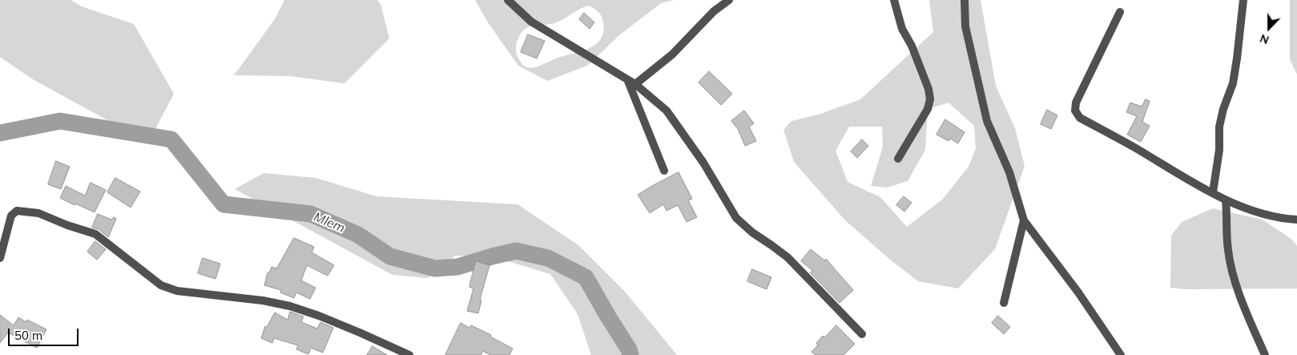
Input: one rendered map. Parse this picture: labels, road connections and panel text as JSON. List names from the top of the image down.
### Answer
{
  "water": ["Mlem"],
  "scale_bar": "50 m",
  "north": "bottom"
}
